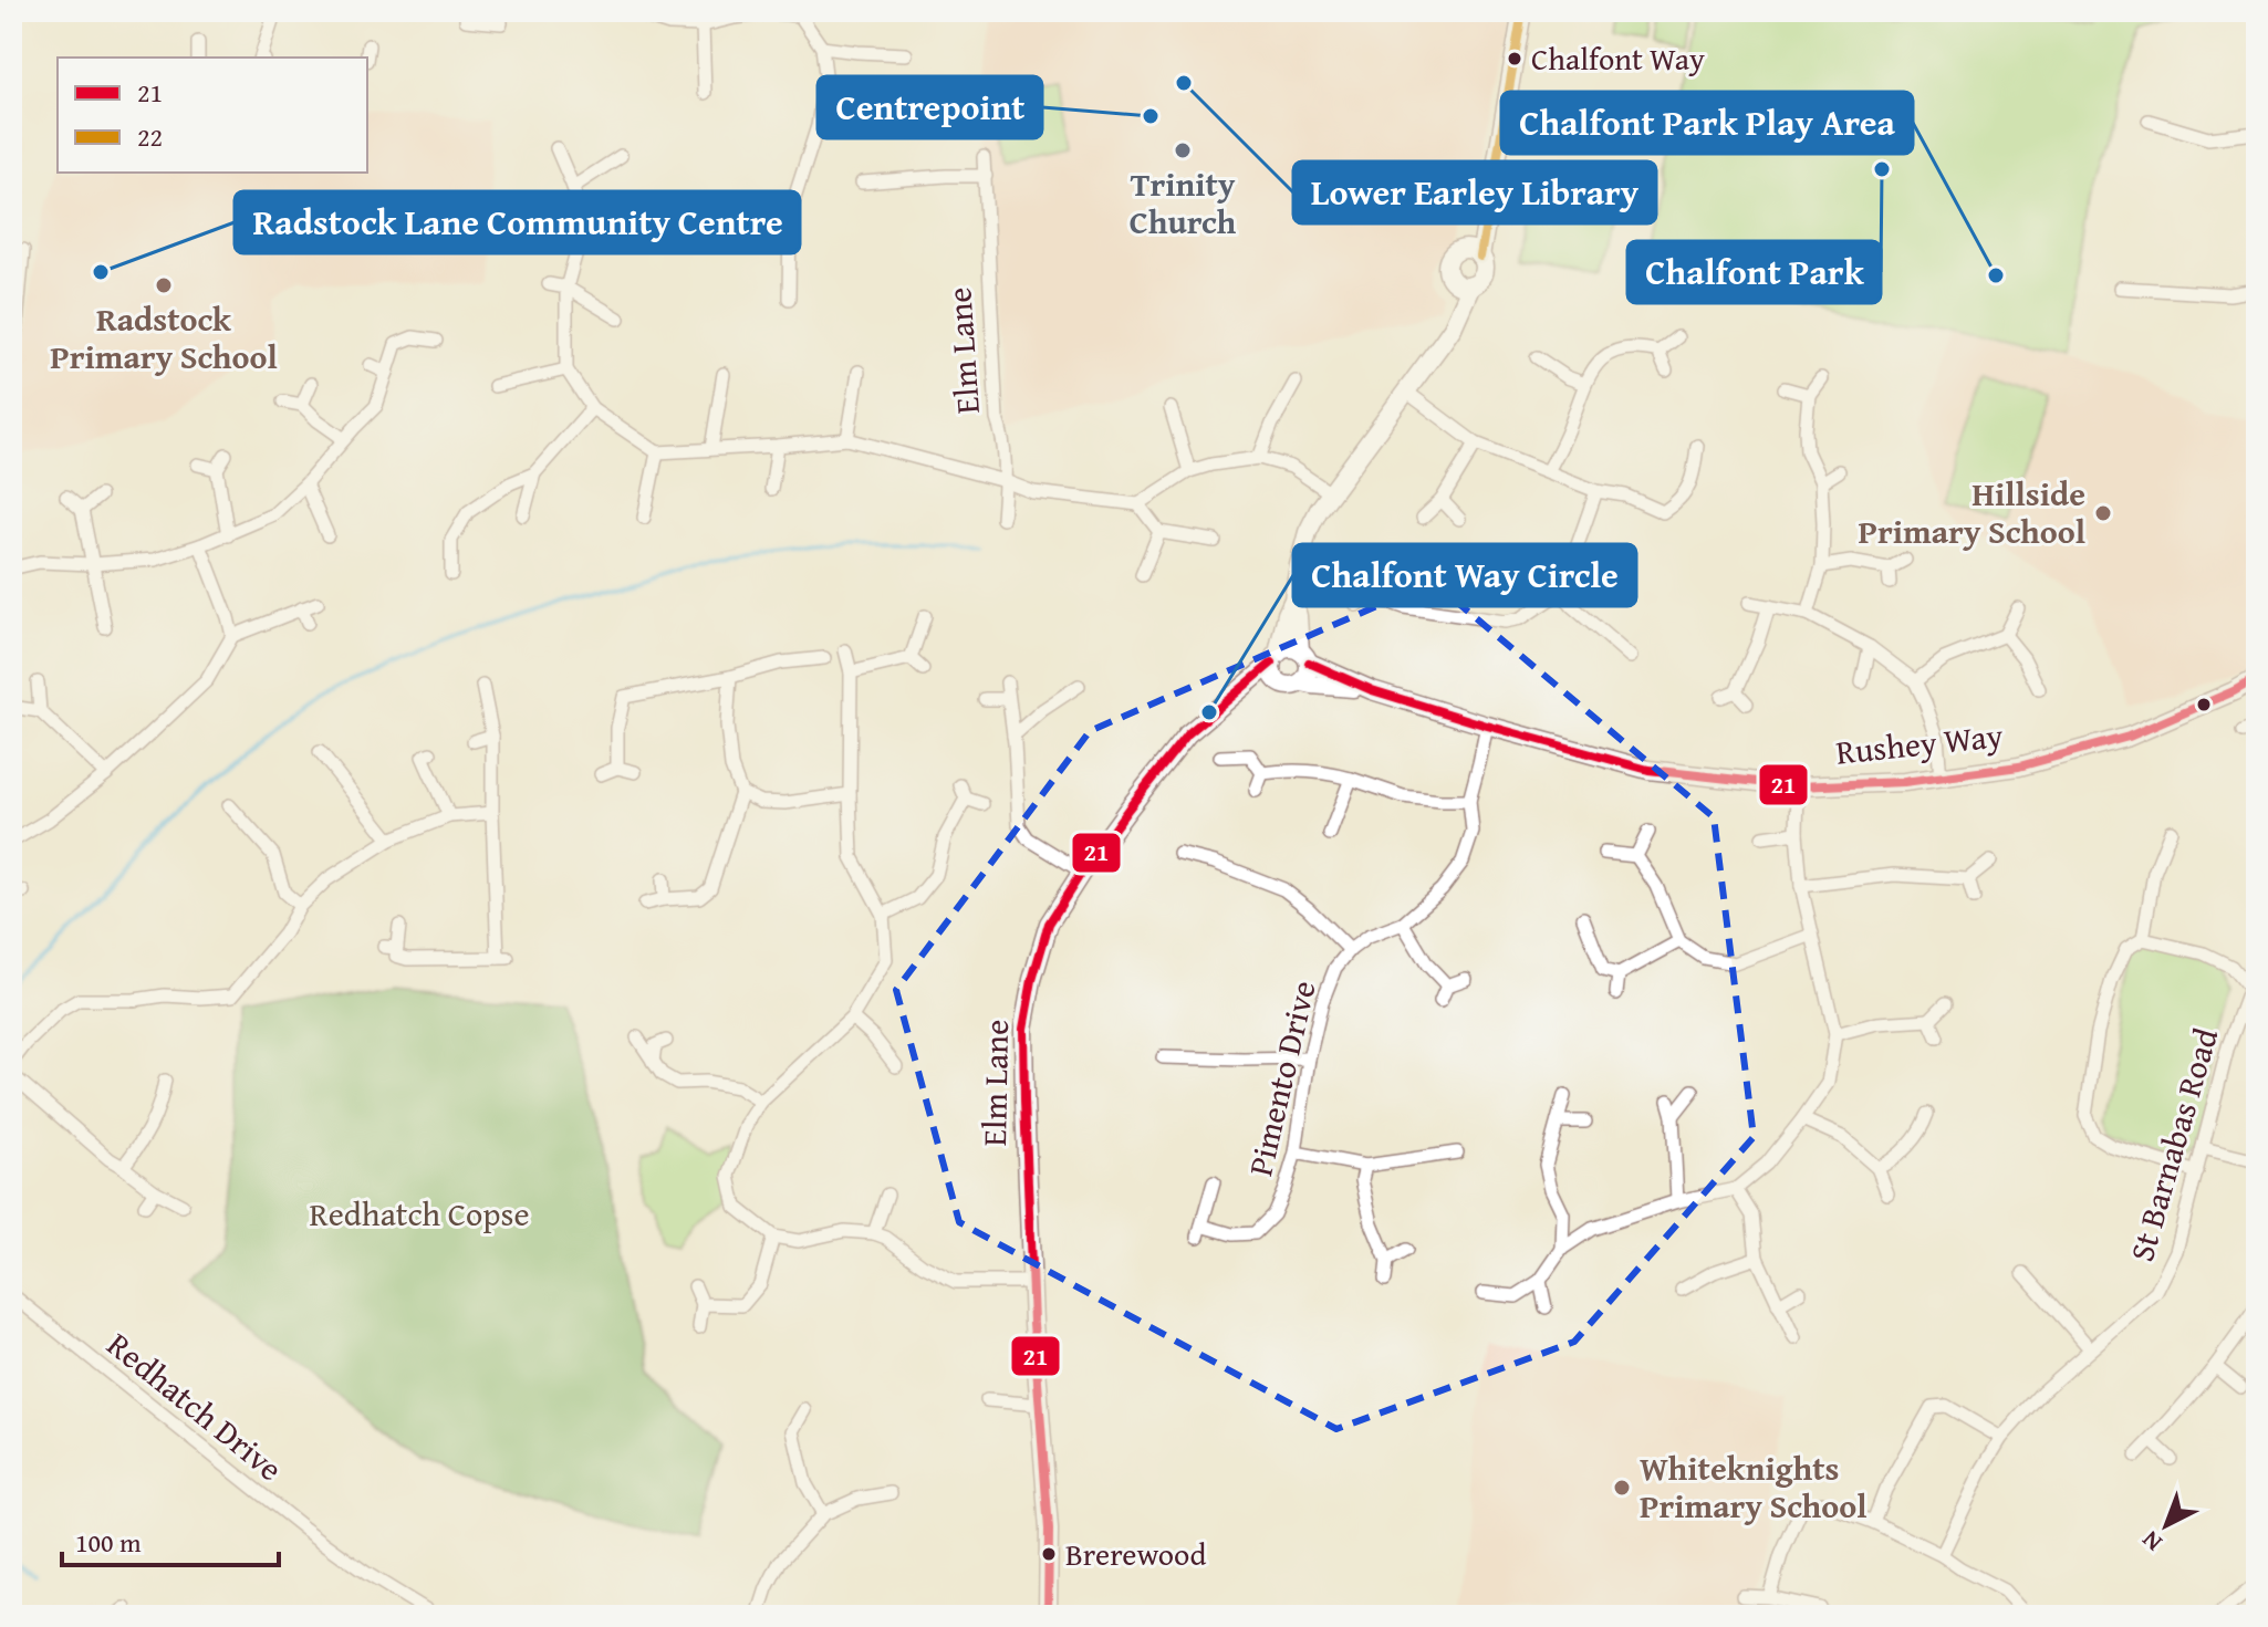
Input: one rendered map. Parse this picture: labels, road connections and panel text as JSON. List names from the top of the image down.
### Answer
{
  "streets": {
    "street": [
      "Elm Lane",
      "Rushey Way",
      "Pimento Drive",
      "St Barnabas Road",
      "Redhatch Drive"
    ]
  },
  "crossings": [
    ["Rushey Way", "Pimento Drive"]
  ],
  "parks": ["Redhatch Copse"],
  "places": [
    "Chalfont Way",
    "Lower Earley Library",
    "Centrepoint",
    "Trinity Church",
    "Chalfont Park",
    "Radstock Lane Community Centre",
    "Chalfont Park Play Area",
    "Radstock Primary School",
    "Hillside Primary School",
    "Chalfont Way Circle",
    "Whiteknights Primary School",
    "Brerewood"
  ],
  "lines": ["transit line 22", "transit line 21"],
  "legend": ["21", "22"],
  "scale_bar": "100 m",
  "north": "bottom left"
}
